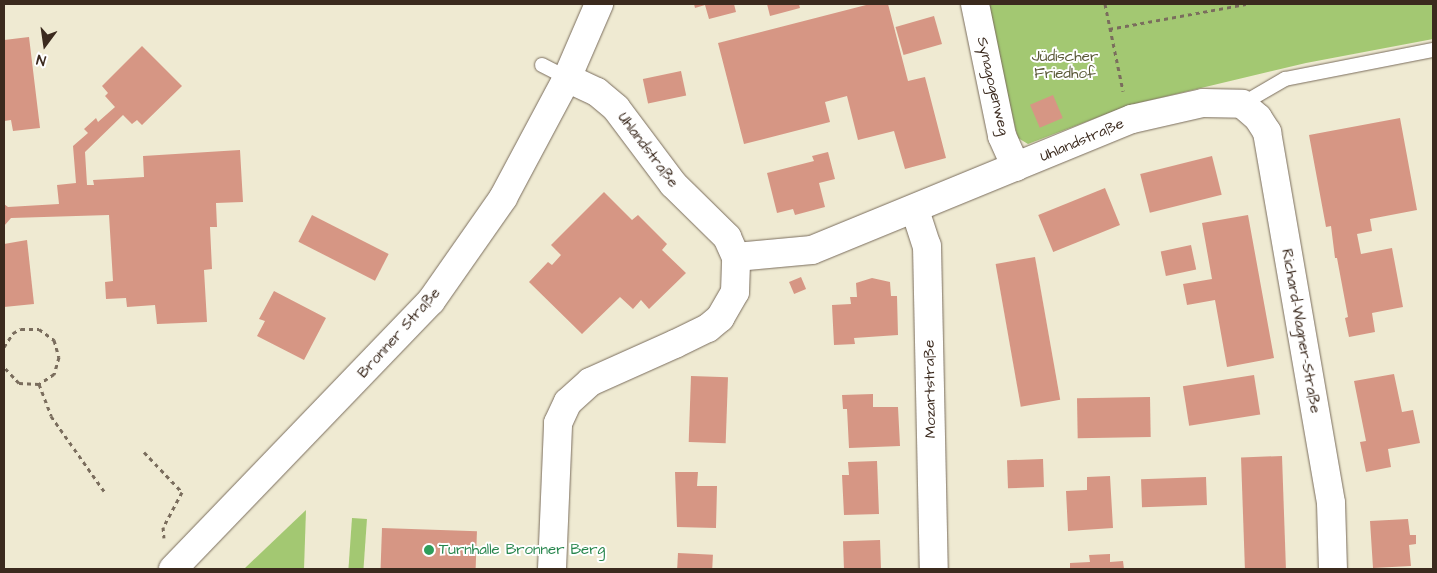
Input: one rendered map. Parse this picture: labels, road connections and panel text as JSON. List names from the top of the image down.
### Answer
{
  "streets": {
    "street": [
      "Synagogenweg",
      "Uhlandstraße",
      "Richard-Wagner-Straße",
      "Bronner Straße",
      "Mozartstraße"
    ]
  },
  "crossings": [
    ["Synagogenweg", "Uhlandstraße"],
    ["Uhlandstraße", "Richard-Wagner-Straße"],
    ["Uhlandstraße", "Bronner Straße"],
    ["Uhlandstraße", "Mozartstraße"]
  ],
  "parks": ["Jüdischer Friedhof"],
  "places": ["Turnhalle Bronner Berg"],
  "north": "bottom"
}
